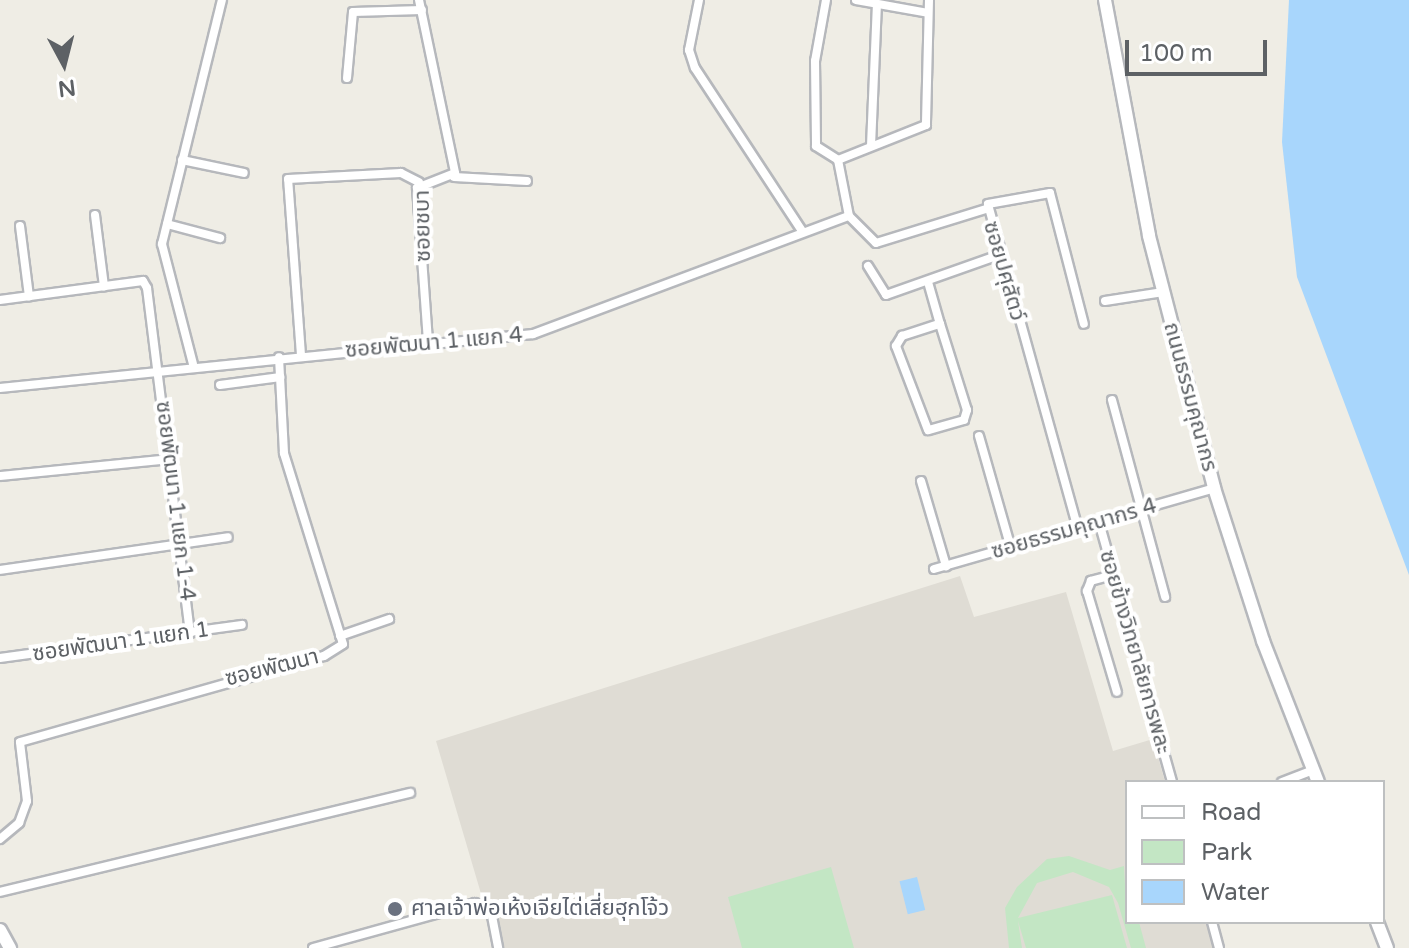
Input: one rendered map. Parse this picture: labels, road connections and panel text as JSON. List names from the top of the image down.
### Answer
{
  "streets": {
    "street": [
      "ซอยชบา",
      "ซอยปศุสัตว์",
      "ซอยพัฒนา 1 แยก 4",
      "ถนนธรรมคุณากร",
      "ซอยพัฒนา 1 แยก 1-4",
      "ซอยธรรมคุณากร 4",
      "ซอยพัฒนา 1 แยก 1",
      "ซอยข้างวิทยาลัยการพละ",
      "ซอยพัฒนา"
    ]
  },
  "crossings": [
    ["ซอยชบา", "ซอยพัฒนา 1 แยก 4"],
    ["ซอยปศุสัตว์", "ซอยธรรมคุณากร 4"],
    ["ซอยพัฒนา 1 แยก 4", "ซอยพัฒนา 1 แยก 1-4"],
    ["ซอยพัฒนา 1 แยก 4", "ซอยพัฒนา"],
    ["ถนนธรรมคุณากร", "ซอยธรรมคุณากร 4"],
    ["ซอยพัฒนา 1 แยก 1-4", "ซอยพัฒนา 1 แยก 1"],
    ["ซอยธรรมคุณากร 4", "ซอยข้างวิทยาลัยการพละ"]
  ],
  "places": ["ศาลเจ้าพ่อเห้งเจียไต่เสี่ยฮุกโจ้ว"],
  "legend": ["Road", "Park", "Water"],
  "scale_bar": "100 m",
  "north": "bottom"
}
